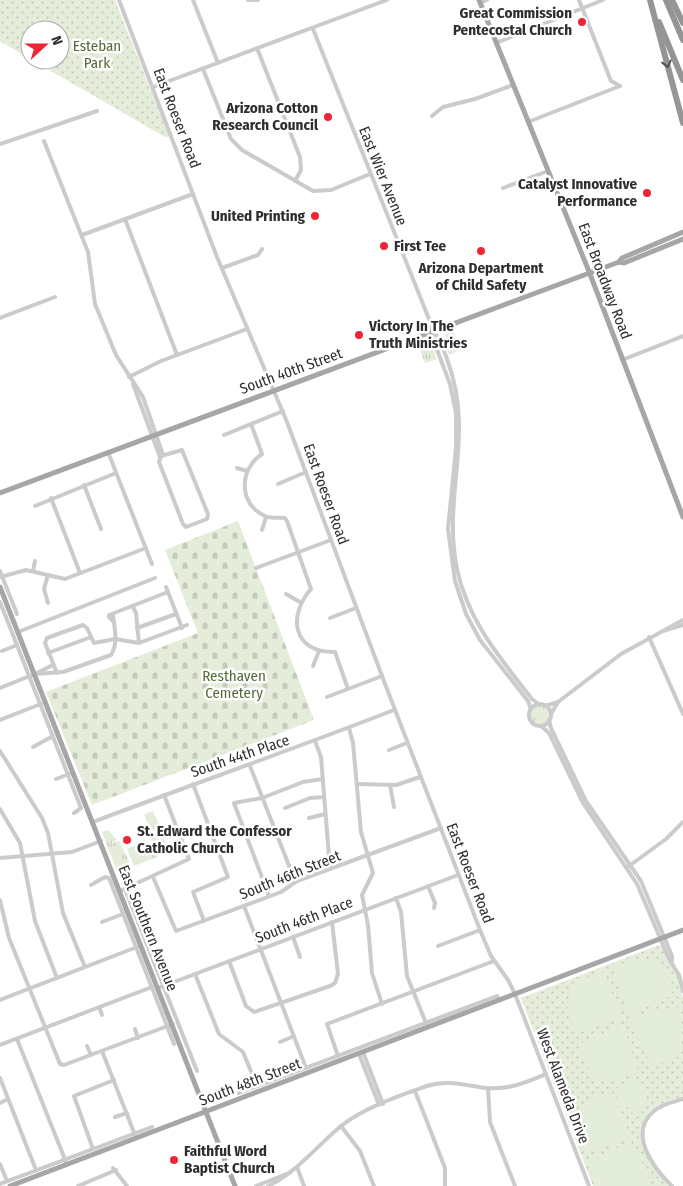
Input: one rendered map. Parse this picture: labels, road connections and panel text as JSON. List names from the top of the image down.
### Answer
{
  "streets": {
    "main road": [
      "East Broadway Road",
      "South 40th Street",
      "East Southern Avenue",
      "South 48th Street"
    ],
    "street": [
      "East Roeser Road",
      "East Wier Avenue",
      "South 44th Place",
      "South 46th Street",
      "South 46th Place",
      "West Alameda Drive"
    ]
  },
  "crossings": [
    ["East Roeser Road", "South 40th Street"],
    ["East Roeser Road", "South 44th Place"],
    ["East Roeser Road", "South 46th Street"],
    ["East Roeser Road", "South 46th Place"],
    ["East Roeser Road", "South 48th Street"],
    ["East Roeser Road", "West Alameda Drive"],
    ["East Wier Avenue", "South 40th Street"],
    ["East Broadway Road", "South 40th Street"],
    ["South 44th Place", "East Southern Avenue"],
    ["South 46th Place", "East Southern Avenue"],
    ["East Southern Avenue", "South 48th Street"],
    ["South 48th Street", "West Alameda Drive"]
  ],
  "parks": ["Esteban Park", "Resthaven Cemetery"],
  "places": [
    "Great Commission Pentecostal Church",
    "Arizona Cotton Research Council",
    "Catalyst Innovative Performance",
    "United Printing",
    "First Tee",
    "Arizona Department of Child Safety",
    "Victory In The Truth Ministries",
    "St. Edward the Confessor Catholic Church",
    "Faithful Word Baptist Church"
  ],
  "north": "right"
}
